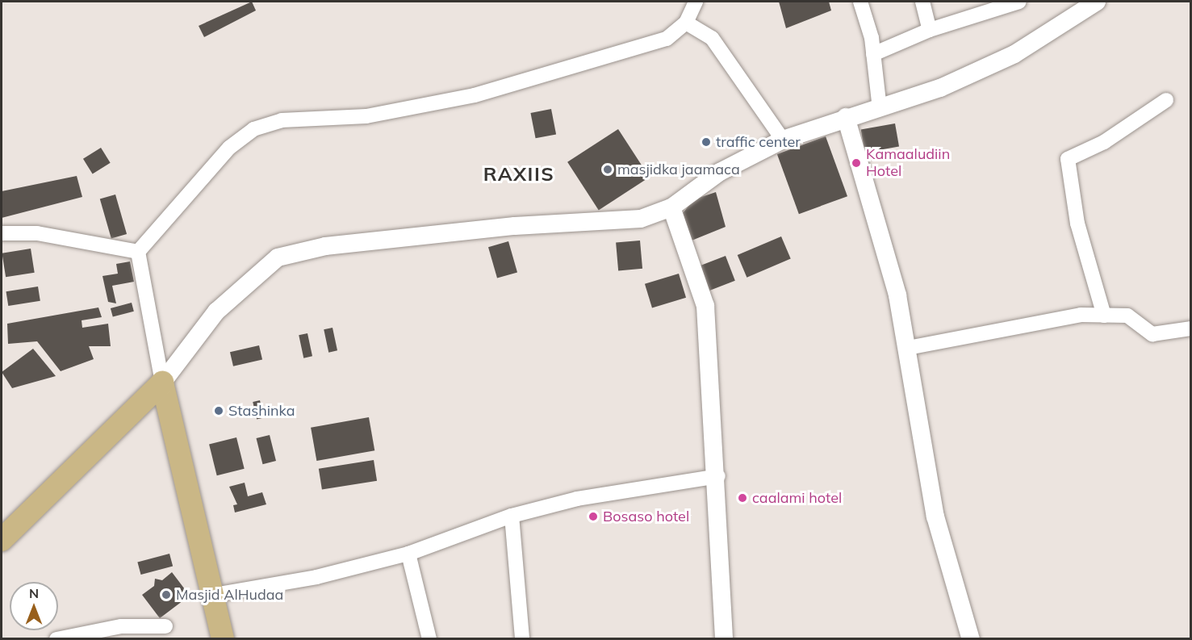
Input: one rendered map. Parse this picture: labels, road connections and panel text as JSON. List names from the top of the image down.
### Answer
{
  "districts": ["RAXIIS"],
  "places": [
    "traffic center",
    "Kamaaludiin Hotel",
    "masjidka jaamaca",
    "Stashinka",
    "caalami hotel",
    "Bosaso hotel",
    "Masjid AlHudaa"
  ],
  "north": "top"
}
